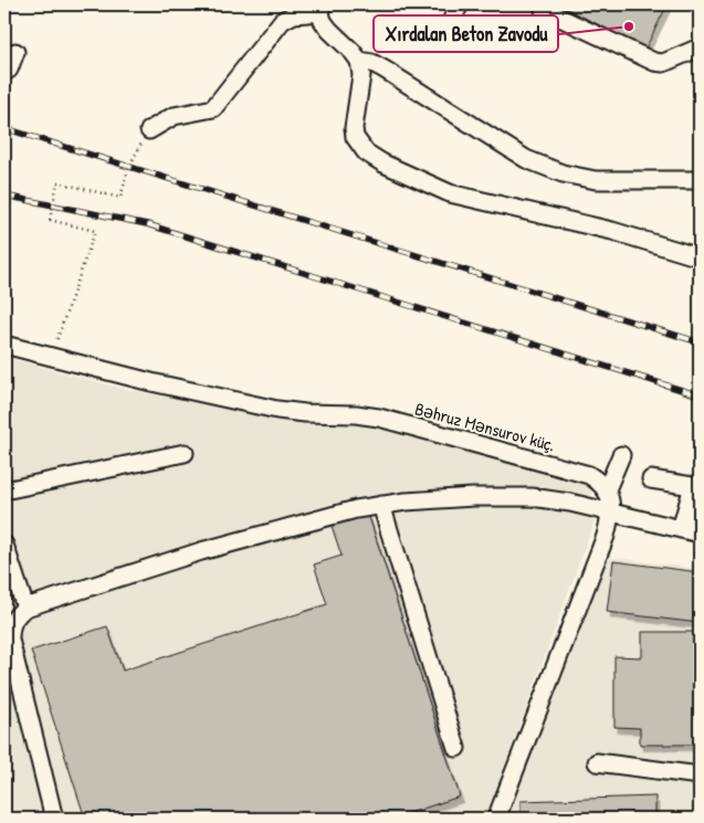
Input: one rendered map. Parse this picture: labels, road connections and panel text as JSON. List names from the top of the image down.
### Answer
{
  "streets": {
    "street": ["Bəhruz Mənsurov küç."]
  },
  "places": ["Xırdalan Beton Zavodu"]
}
